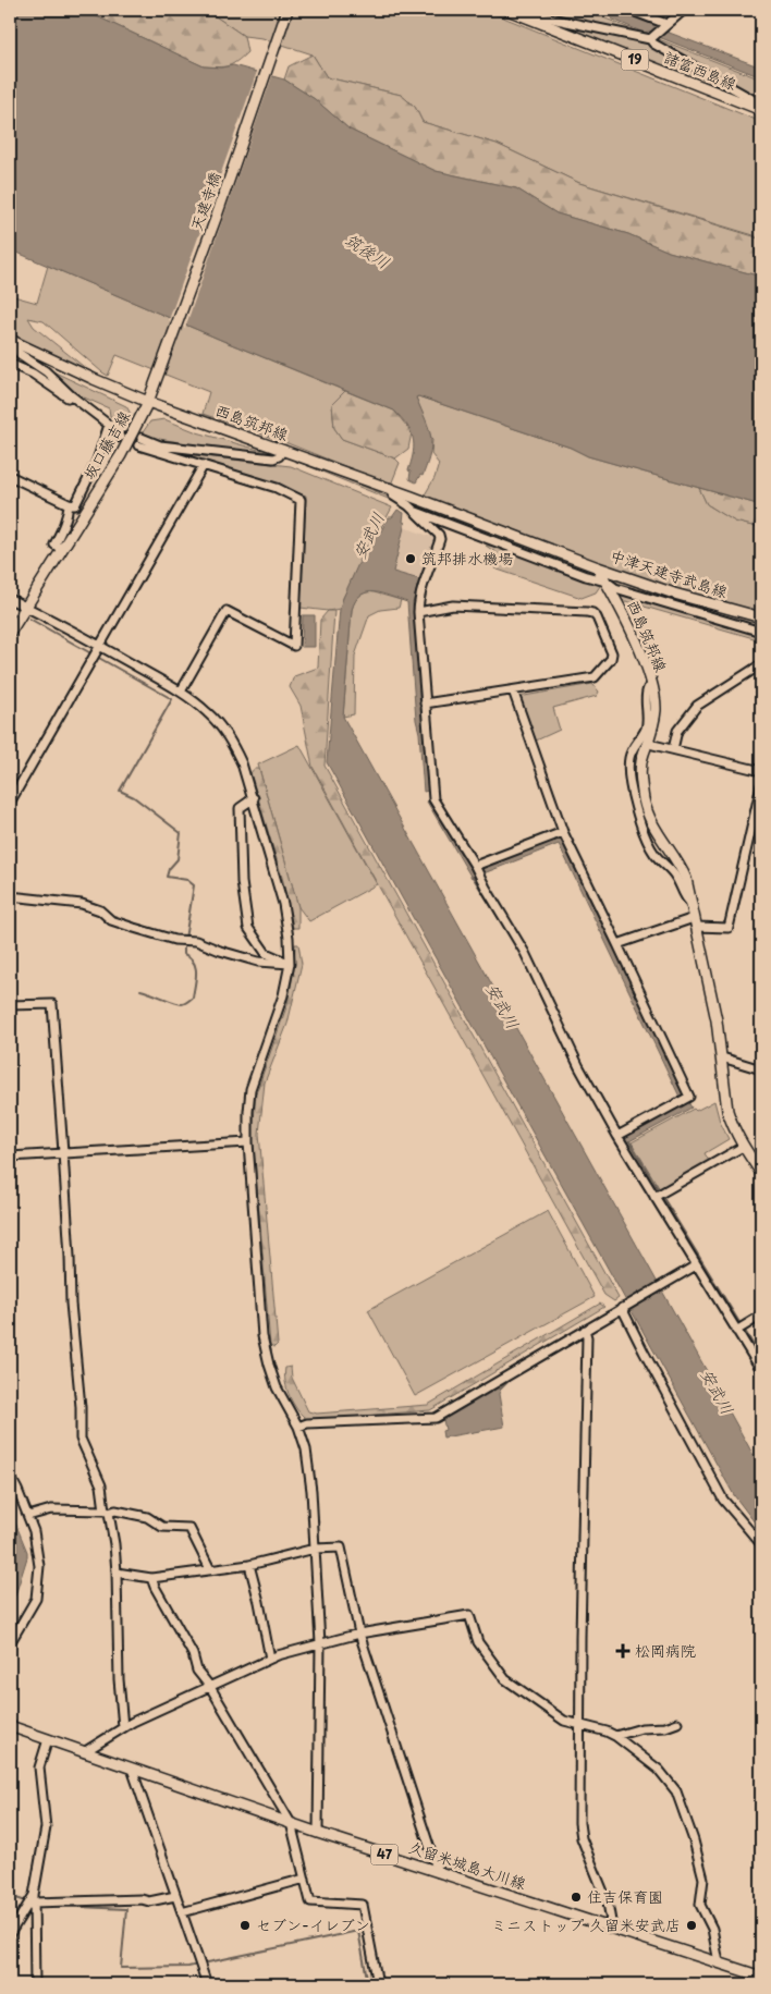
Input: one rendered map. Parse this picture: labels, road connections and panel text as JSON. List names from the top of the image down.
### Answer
{
  "streets": {
    "main road": [
      "19",
      "諸富西島線",
      "天建寺橋",
      "西島筑邦線",
      "坂口藤吉線",
      "中津天建寺武島線",
      "47",
      "久留米城島大川線"
    ]
  },
  "crossings": [
    ["天建寺橋", "西島筑邦線"],
    ["天建寺橋", "坂口藤吉線"],
    ["西島筑邦線", "坂口藤吉線"],
    ["西島筑邦線", "中津天建寺武島線"]
  ],
  "water": ["筑後川", "安武川"],
  "places": {
    "other": [
      "筑邦排水機場",
      "住吉保育園",
      "セブン-イレブン",
      "ミニストップ 久留米安武店"
    ],
    "health": ["松岡病院"]
  }
}
